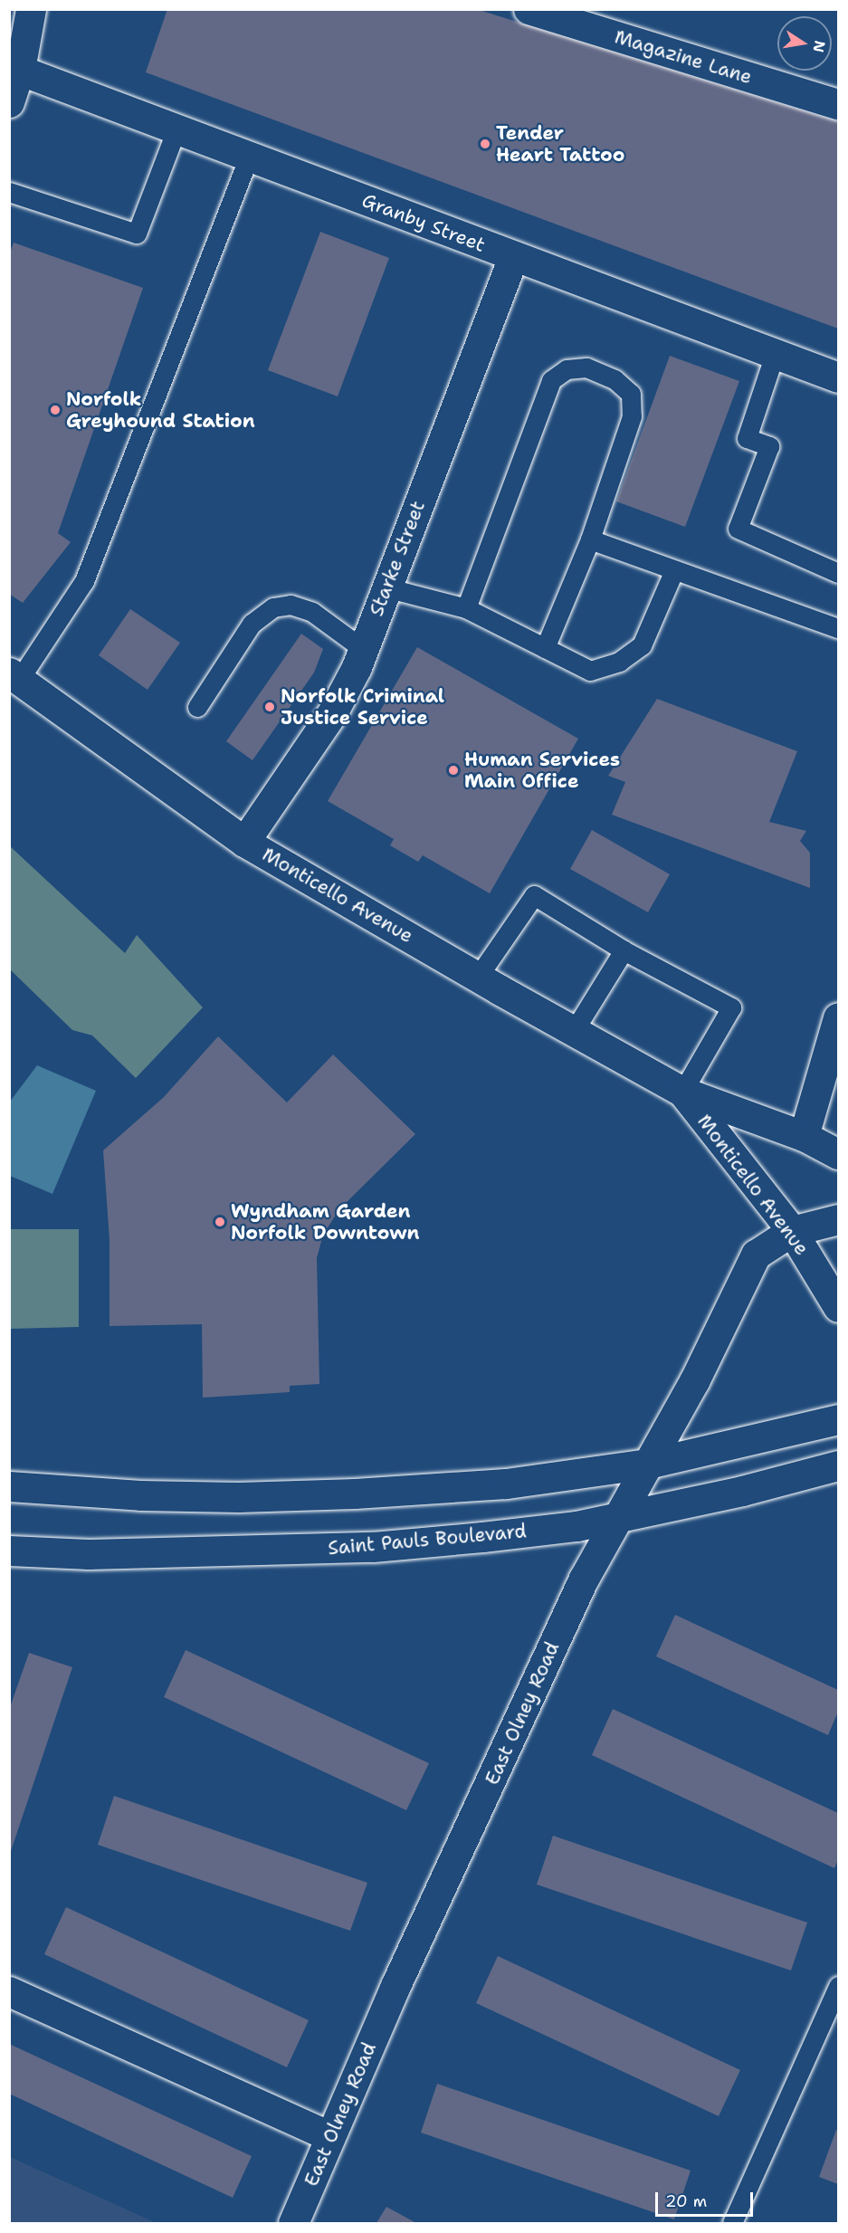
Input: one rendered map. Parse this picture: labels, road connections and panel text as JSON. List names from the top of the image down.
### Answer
{
  "streets": {
    "street": [
      "Magazine Lane",
      "Granby Street",
      "Starke Street",
      "Monticello Avenue",
      "Saint Pauls Boulevard",
      "East Olney Road"
    ]
  },
  "crossings": [
    ["Granby Street", "Starke Street"],
    ["Starke Street", "Monticello Avenue"],
    ["Monticello Avenue", "East Olney Road"],
    ["Saint Pauls Boulevard", "East Olney Road"]
  ],
  "places": [
    "Tender Heart Tattoo",
    "Norfolk Greyhound Station",
    "Norfolk Criminal Justice Service",
    "Human Services Main Office",
    "Wyndham Garden Norfolk Downtown"
  ],
  "scale_bar": "20 m",
  "north": "right"
}
